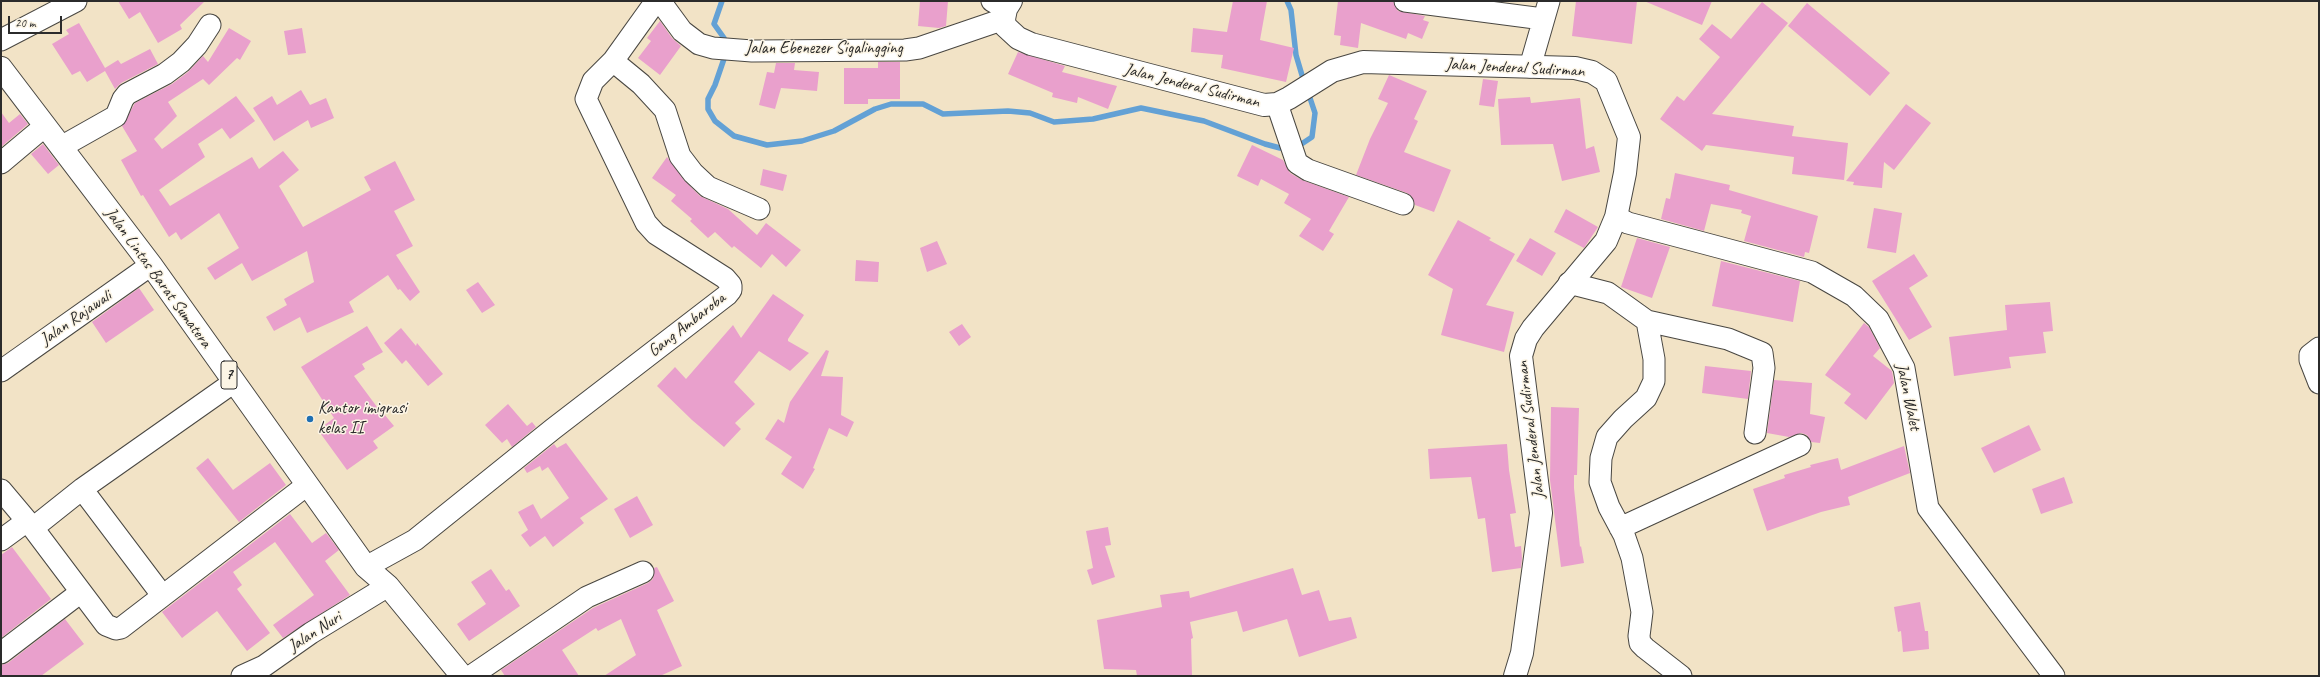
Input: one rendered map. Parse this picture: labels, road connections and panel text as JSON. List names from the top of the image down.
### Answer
{
  "streets": {
    "main road": ["Jalan Jenderal Sudirman", "Jalan Lintas Barat Sumatera", "7"],
    "street": [
      "Jalan Ebenezer Sigalingging",
      "Jalan Rajawali",
      "Gang Ambaroba",
      "Jalan Walet",
      "Jalan Nuri"
    ]
  },
  "crossings": [
    ["Jalan Ebenezer Sigalingging", "Jalan Jenderal Sudirman"],
    ["Jalan Jenderal Sudirman", "Jalan Walet"],
    ["Jalan Lintas Barat Sumatera", "Jalan Rajawali"],
    ["Jalan Lintas Barat Sumatera", "Gang Ambaroba"],
    ["Jalan Lintas Barat Sumatera", "Jalan Nuri"]
  ],
  "places": ["Kantor imigrasi kelas II"],
  "scale_bar": "20 m"
}
